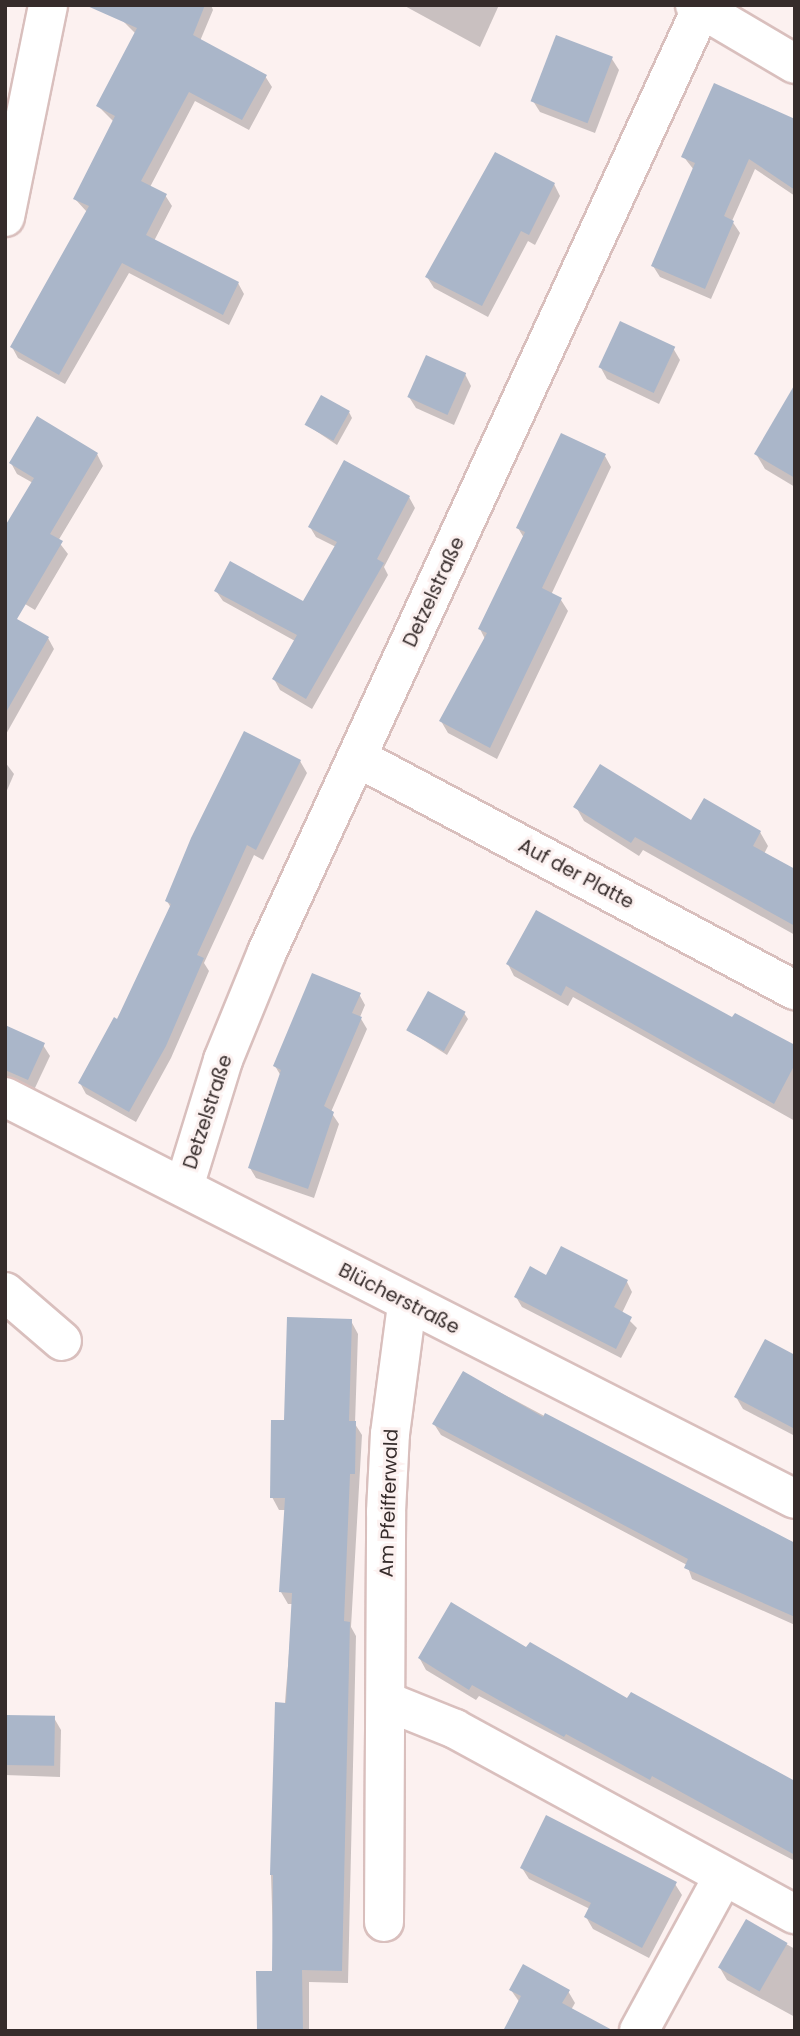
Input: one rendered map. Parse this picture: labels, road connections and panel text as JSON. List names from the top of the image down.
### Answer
{
  "streets": {
    "street": [
      "Detzelstraße",
      "Auf der Platte",
      "Blücherstraße",
      "Am Pfeifferwald"
    ]
  },
  "crossings": [
    ["Detzelstraße", "Auf der Platte"],
    ["Detzelstraße", "Blücherstraße"],
    ["Blücherstraße", "Am Pfeifferwald"]
  ]
}
